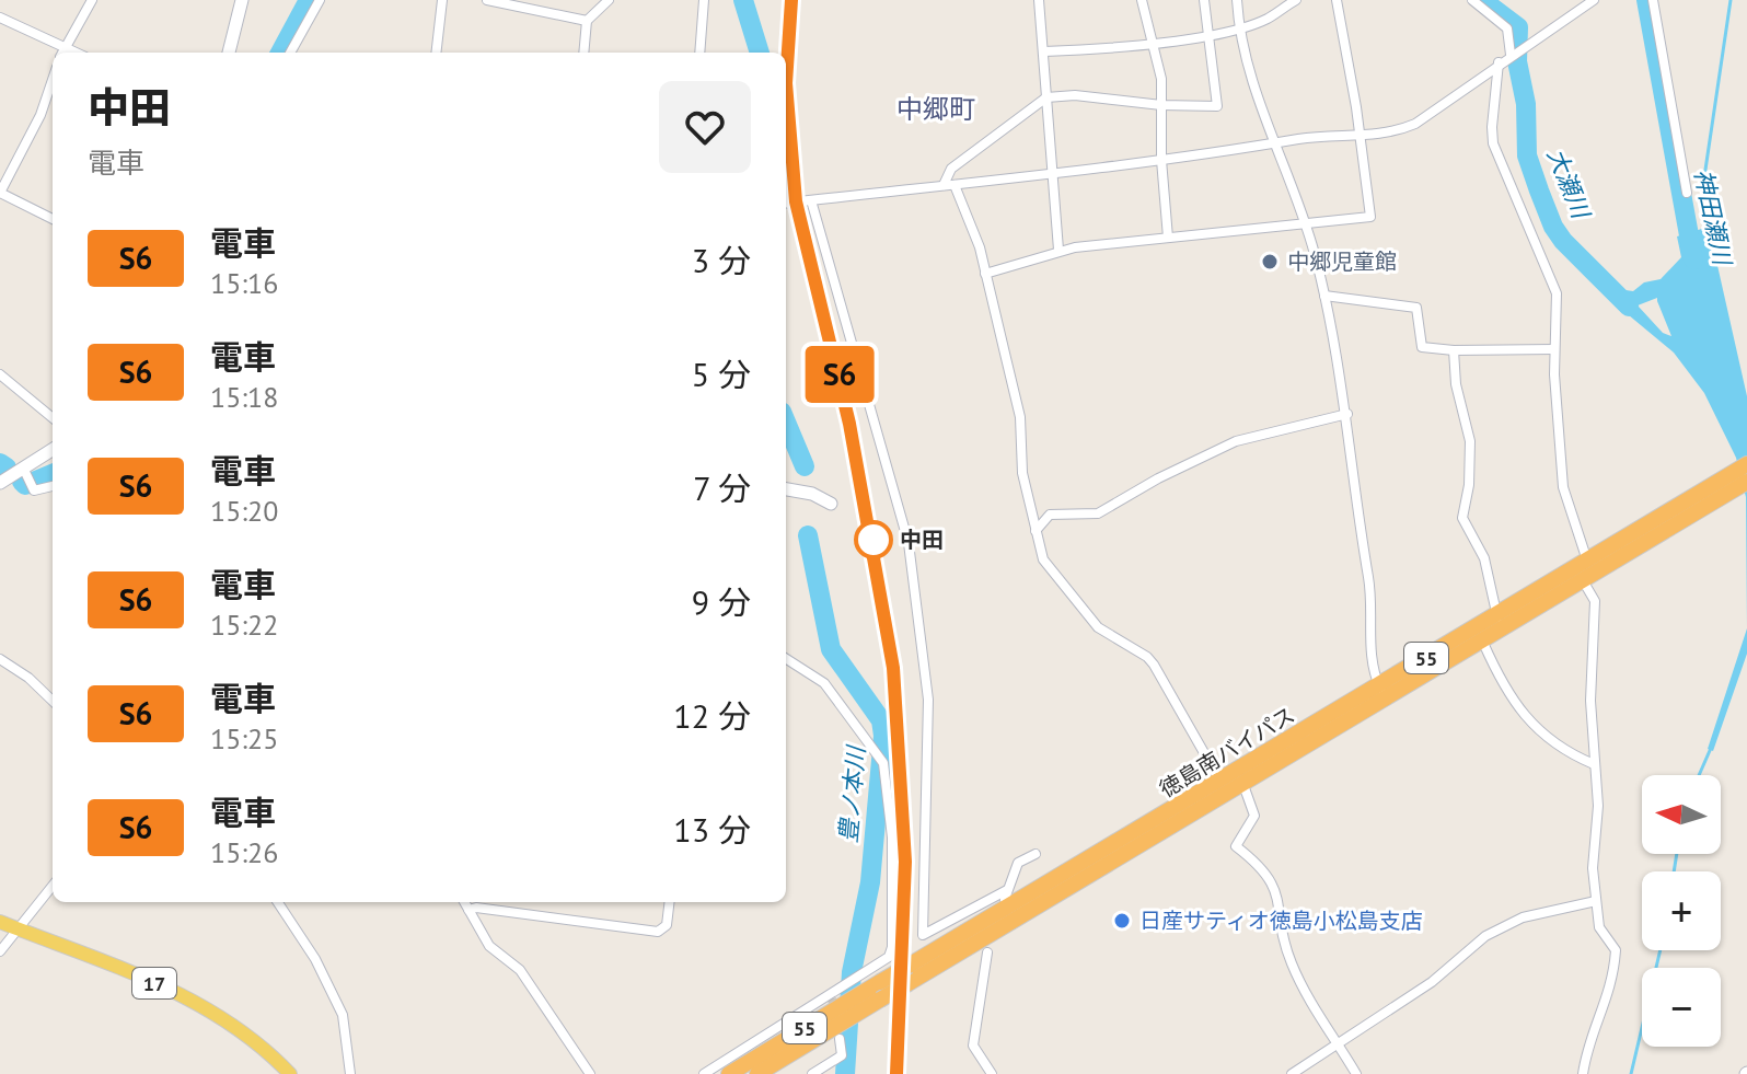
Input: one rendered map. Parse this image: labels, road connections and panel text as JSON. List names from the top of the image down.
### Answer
{
  "streets": {
    "highway": ["55", "徳島南バイパス"],
    "main road": ["17"]
  },
  "districts": ["中郷町"],
  "water": ["大瀬川", "神田瀬川", "豊ノ本川"],
  "places": ["中郷児童館", "中田", "日産サティオ徳島小松島支店"],
  "north": "left",
  "page": {
    "on_map": "S6",
    "heading": ["中田", "電車"],
    "list": [
      {
        "mark": "S6",
        "name": "電車",
        "note": "15:16",
        "value": "3 分"
      },
      {
        "mark": "S6",
        "name": "電車",
        "note": "15:18",
        "value": "5 分"
      },
      {
        "mark": "S6",
        "name": "電車",
        "note": "15:20",
        "value": "7 分"
      },
      {
        "mark": "S6",
        "name": "電車",
        "note": "15:22",
        "value": "9 分"
      },
      {
        "mark": "S6",
        "name": "電車",
        "note": "15:25",
        "value": "12 分"
      },
      {
        "mark": "S6",
        "name": "電車",
        "note": "15:26",
        "value": "13 分"
      }
    ],
    "map_buttons": ["+", "−"]
  }
}
